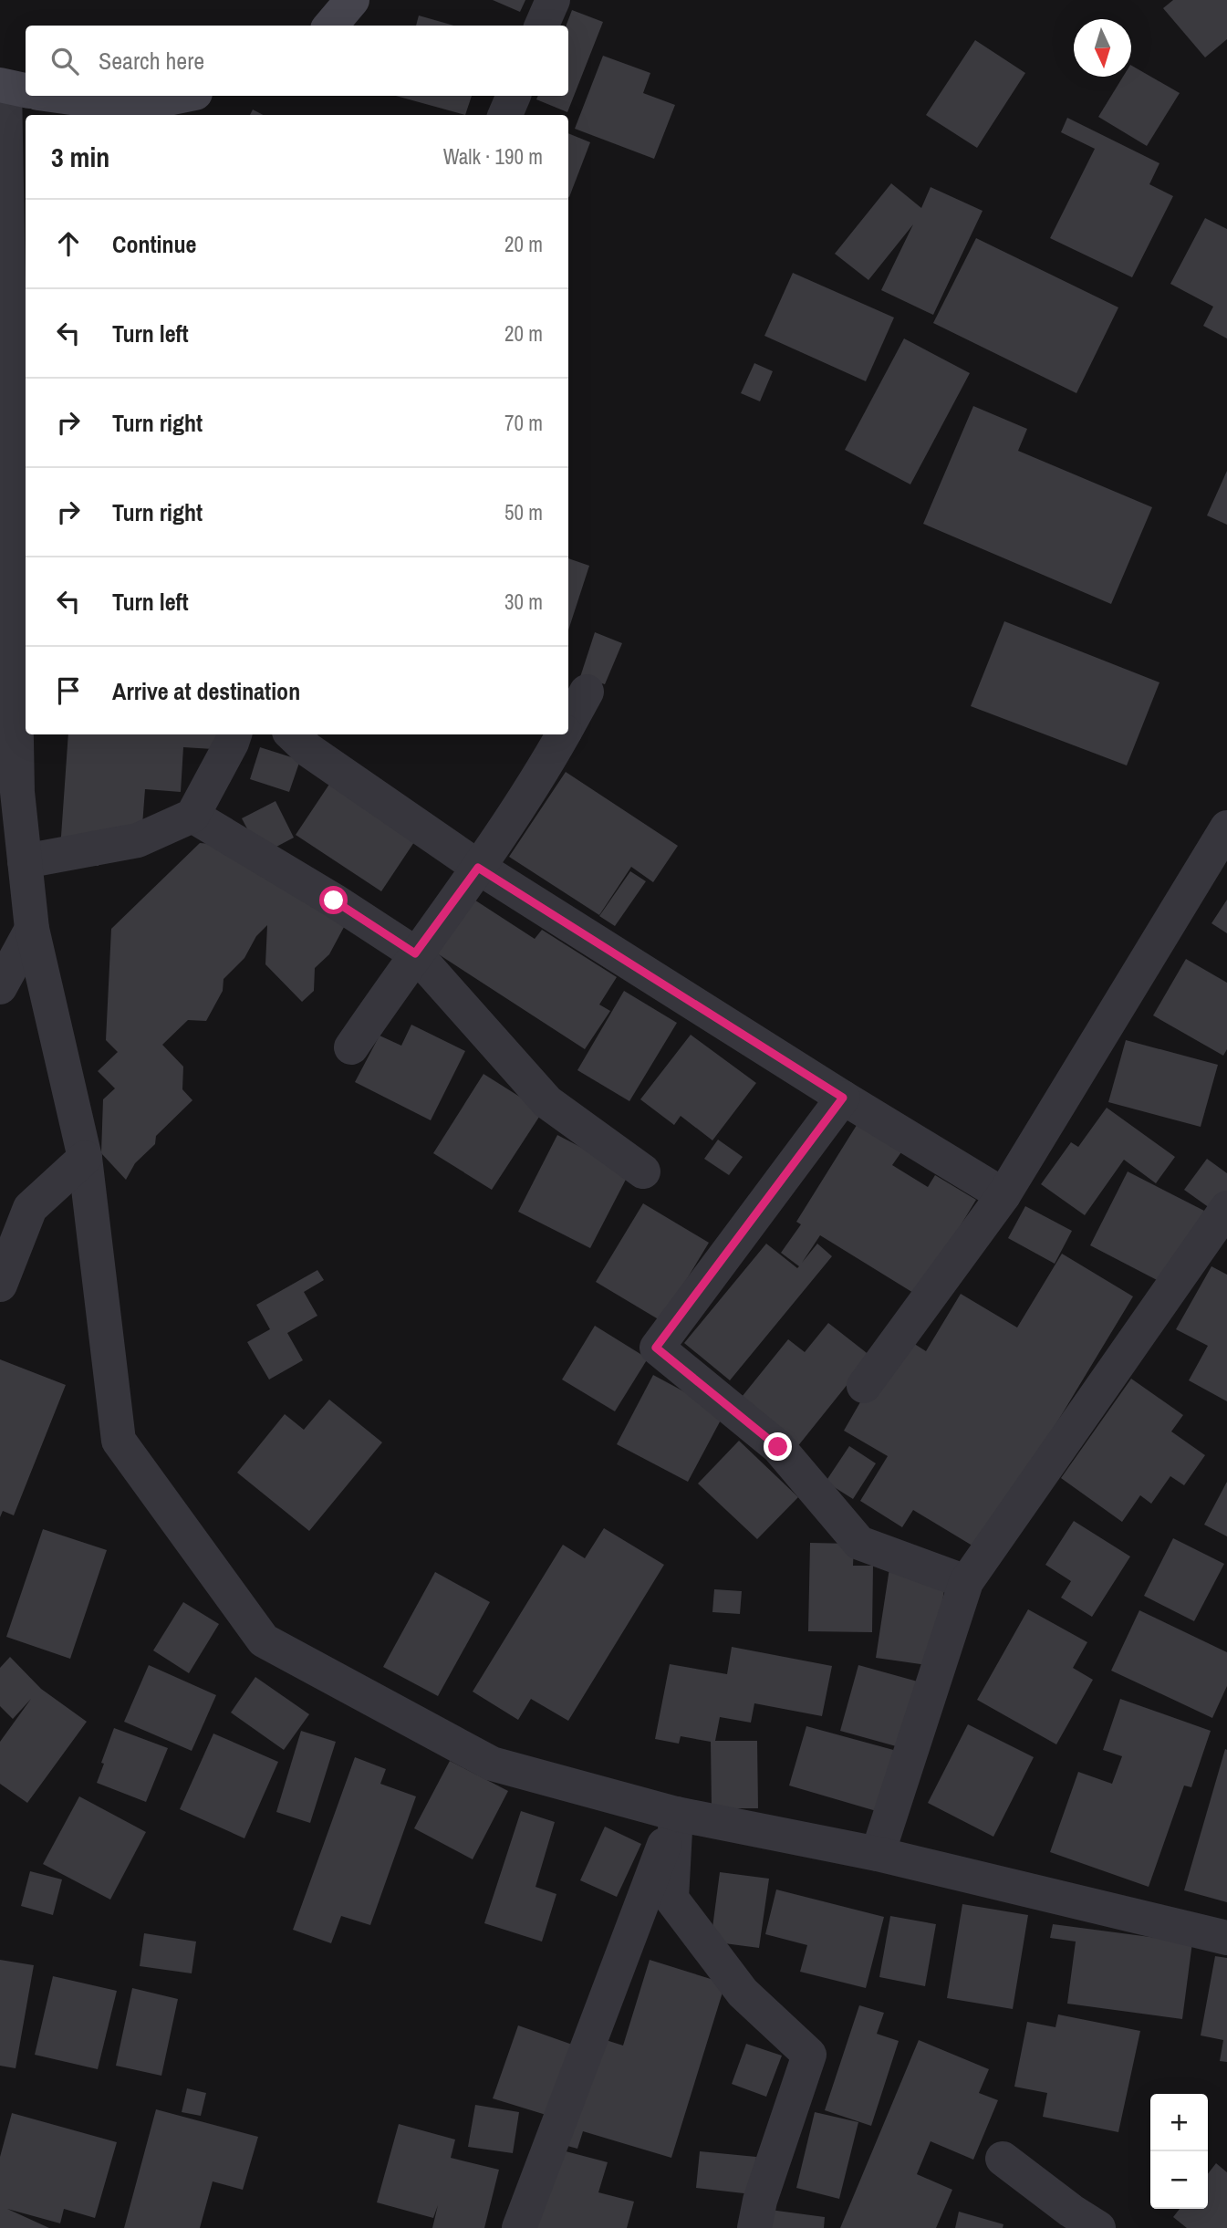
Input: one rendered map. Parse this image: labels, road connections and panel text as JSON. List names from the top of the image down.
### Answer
{
  "north": "bottom",
  "page": {
    "search": "Search here",
    "heading": ["3 min", "Walk · 190 m"],
    "list": [
      ["Continue", "20 m"],
      ["Turn left", "20 m"],
      ["Turn right", "70 m"],
      ["Turn right", "50 m"],
      ["Turn left", "30 m"],
      "Arrive at destination"
    ],
    "map_buttons": ["+", "−"]
  }
}
